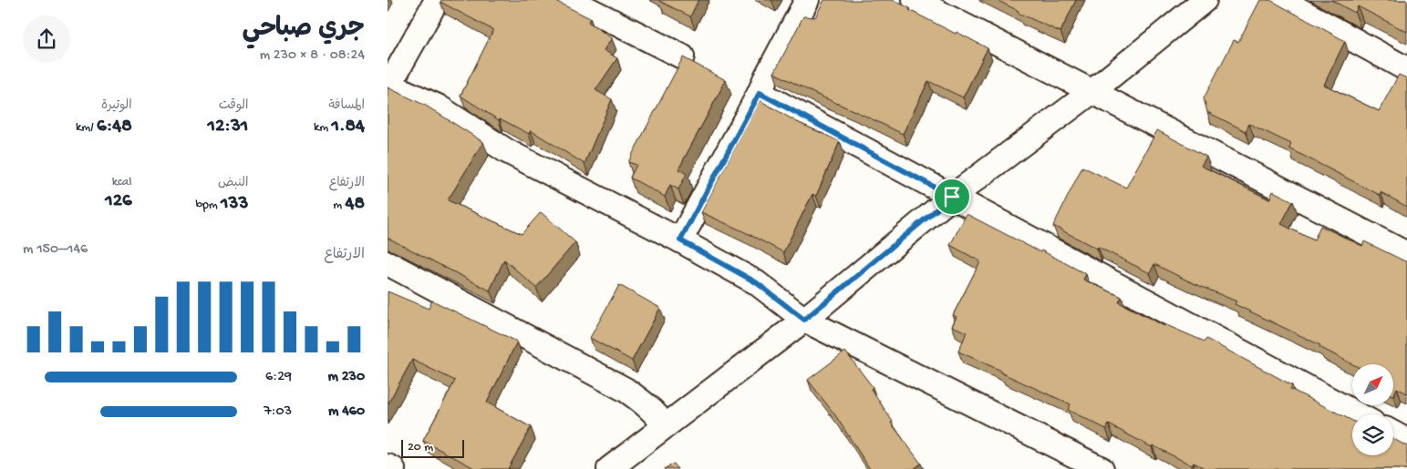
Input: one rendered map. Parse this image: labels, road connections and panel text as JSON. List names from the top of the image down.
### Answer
{
  "scale_bar": "20 m",
  "north": "top right",
  "page": {
    "heading": ["جري صباحي", "08:24 · 8 × 230 m"],
    "stats": [
      ["المسافة", "1.84 km"],
      ["الوقت", "12:31"],
      ["الوتيرة", "6:48 /km"],
      ["الارتفاع", "48 m"],
      ["النبض", "133 bpm"],
      ["kcal", "126"]
    ],
    "chart": ["الارتفاع", "146–150 m"],
    "list": [
      {
        "name": "230 m",
        "note": "6:29"
      },
      {
        "name": "460 m",
        "note": "7:03"
      }
    ],
    "scale": "20 m"
  }
}
